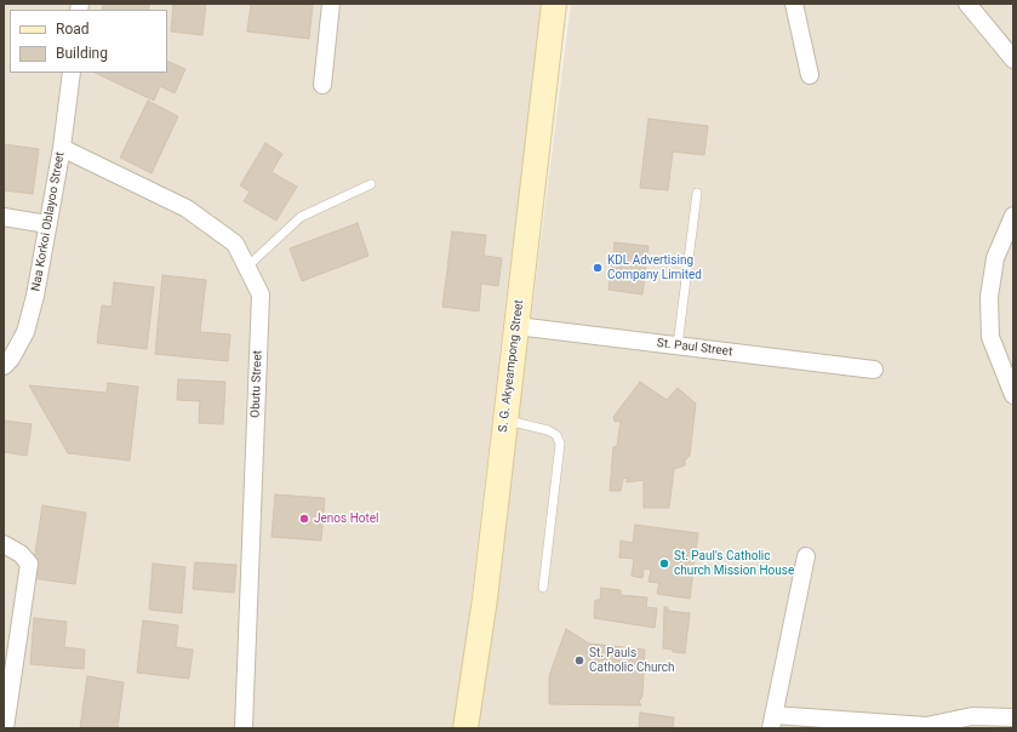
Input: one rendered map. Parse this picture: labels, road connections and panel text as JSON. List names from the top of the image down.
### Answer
{
  "streets": {
    "street": [
      "Naa Korkoi Oblayoo Street",
      "St. Paul Street",
      "S. G. Akyeampong Street",
      "Obutu Street"
    ]
  },
  "crossings": [
    ["Naa Korkoi Oblayoo Street", "Obutu Street"],
    ["St. Paul Street", "S. G. Akyeampong Street"]
  ],
  "places": [
    "KDL Advertising Company Limited",
    "Jenos Hotel",
    "St. Paul's Catholic church Mission House",
    "St. Pauls Catholic Church"
  ],
  "legend": ["Road", "Building"]
}
